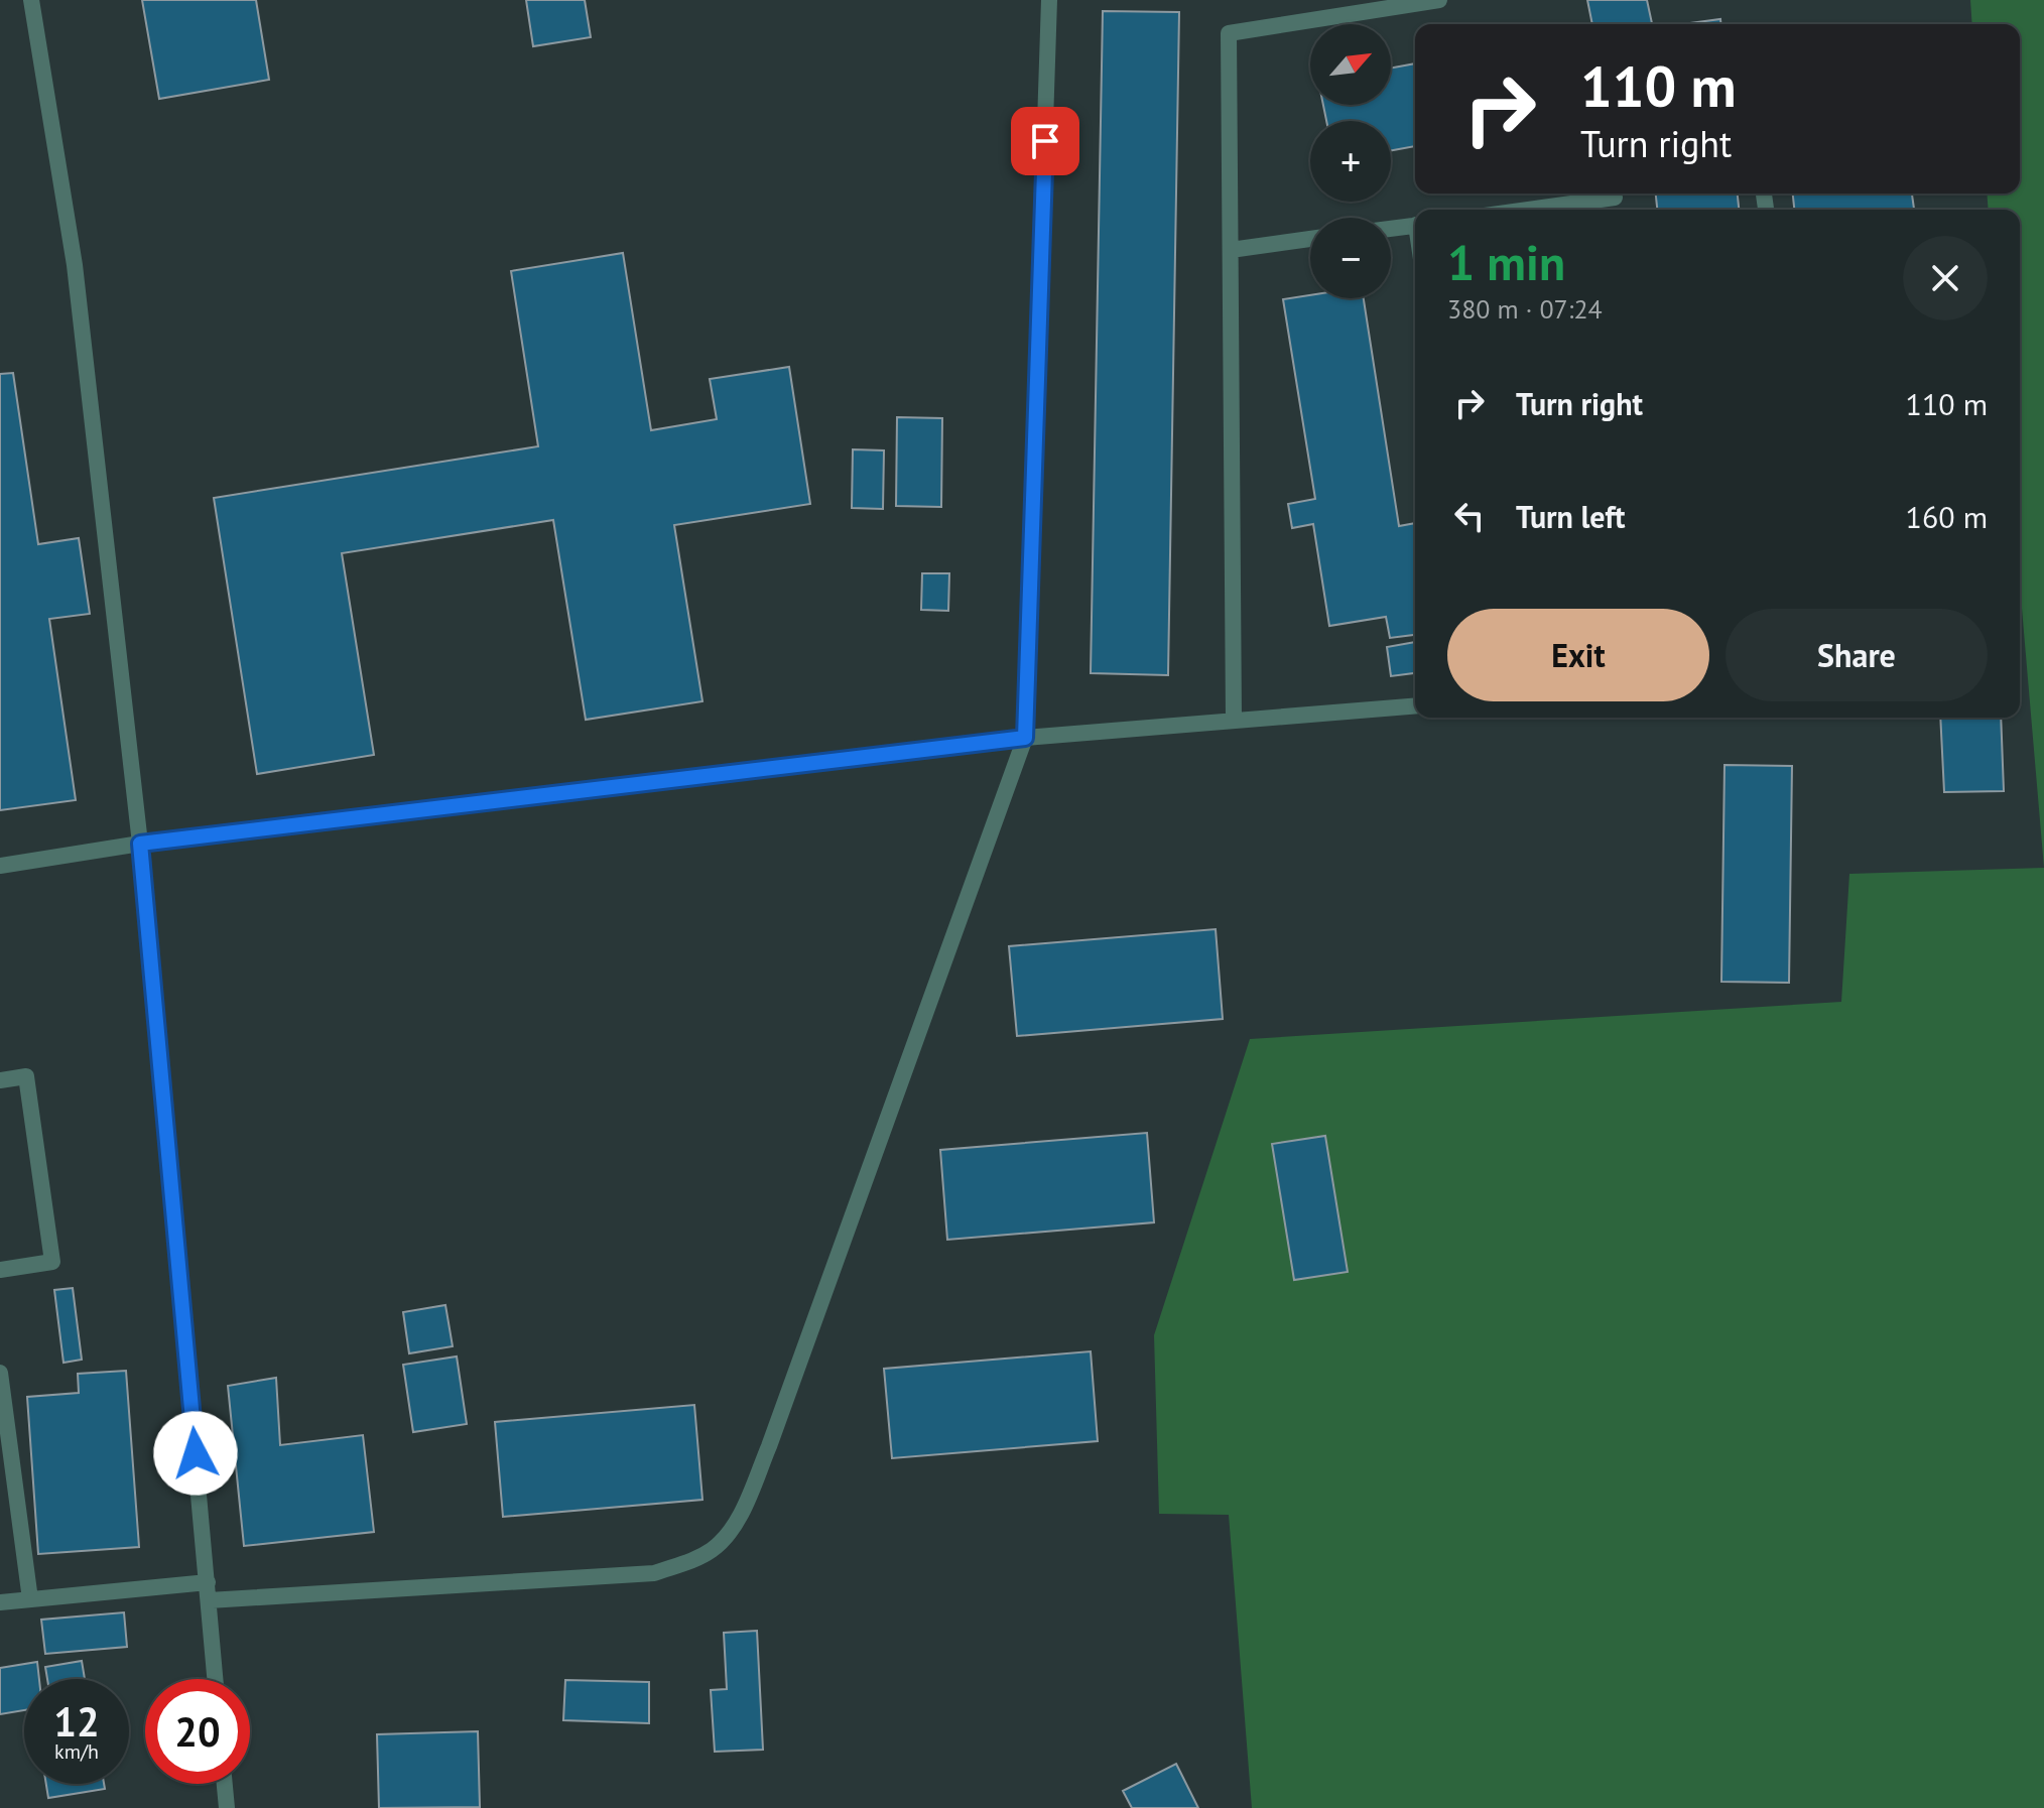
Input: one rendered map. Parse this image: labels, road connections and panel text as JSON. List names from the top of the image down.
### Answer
{
  "north": "top right",
  "page": {
    "map_buttons": ["+", "−"],
    "turn": ["110 m", "Turn right"],
    "heading": ["1 min", "380 m · 07:24"],
    "list": [
      {
        "name": "Turn right",
        "value": "110 m"
      },
      {
        "name": "Turn left",
        "value": "160 m"
      }
    ],
    "buttons": ["Exit", "Share"],
    "speed": "12 km/h",
    "limit": "20"
  }
}
